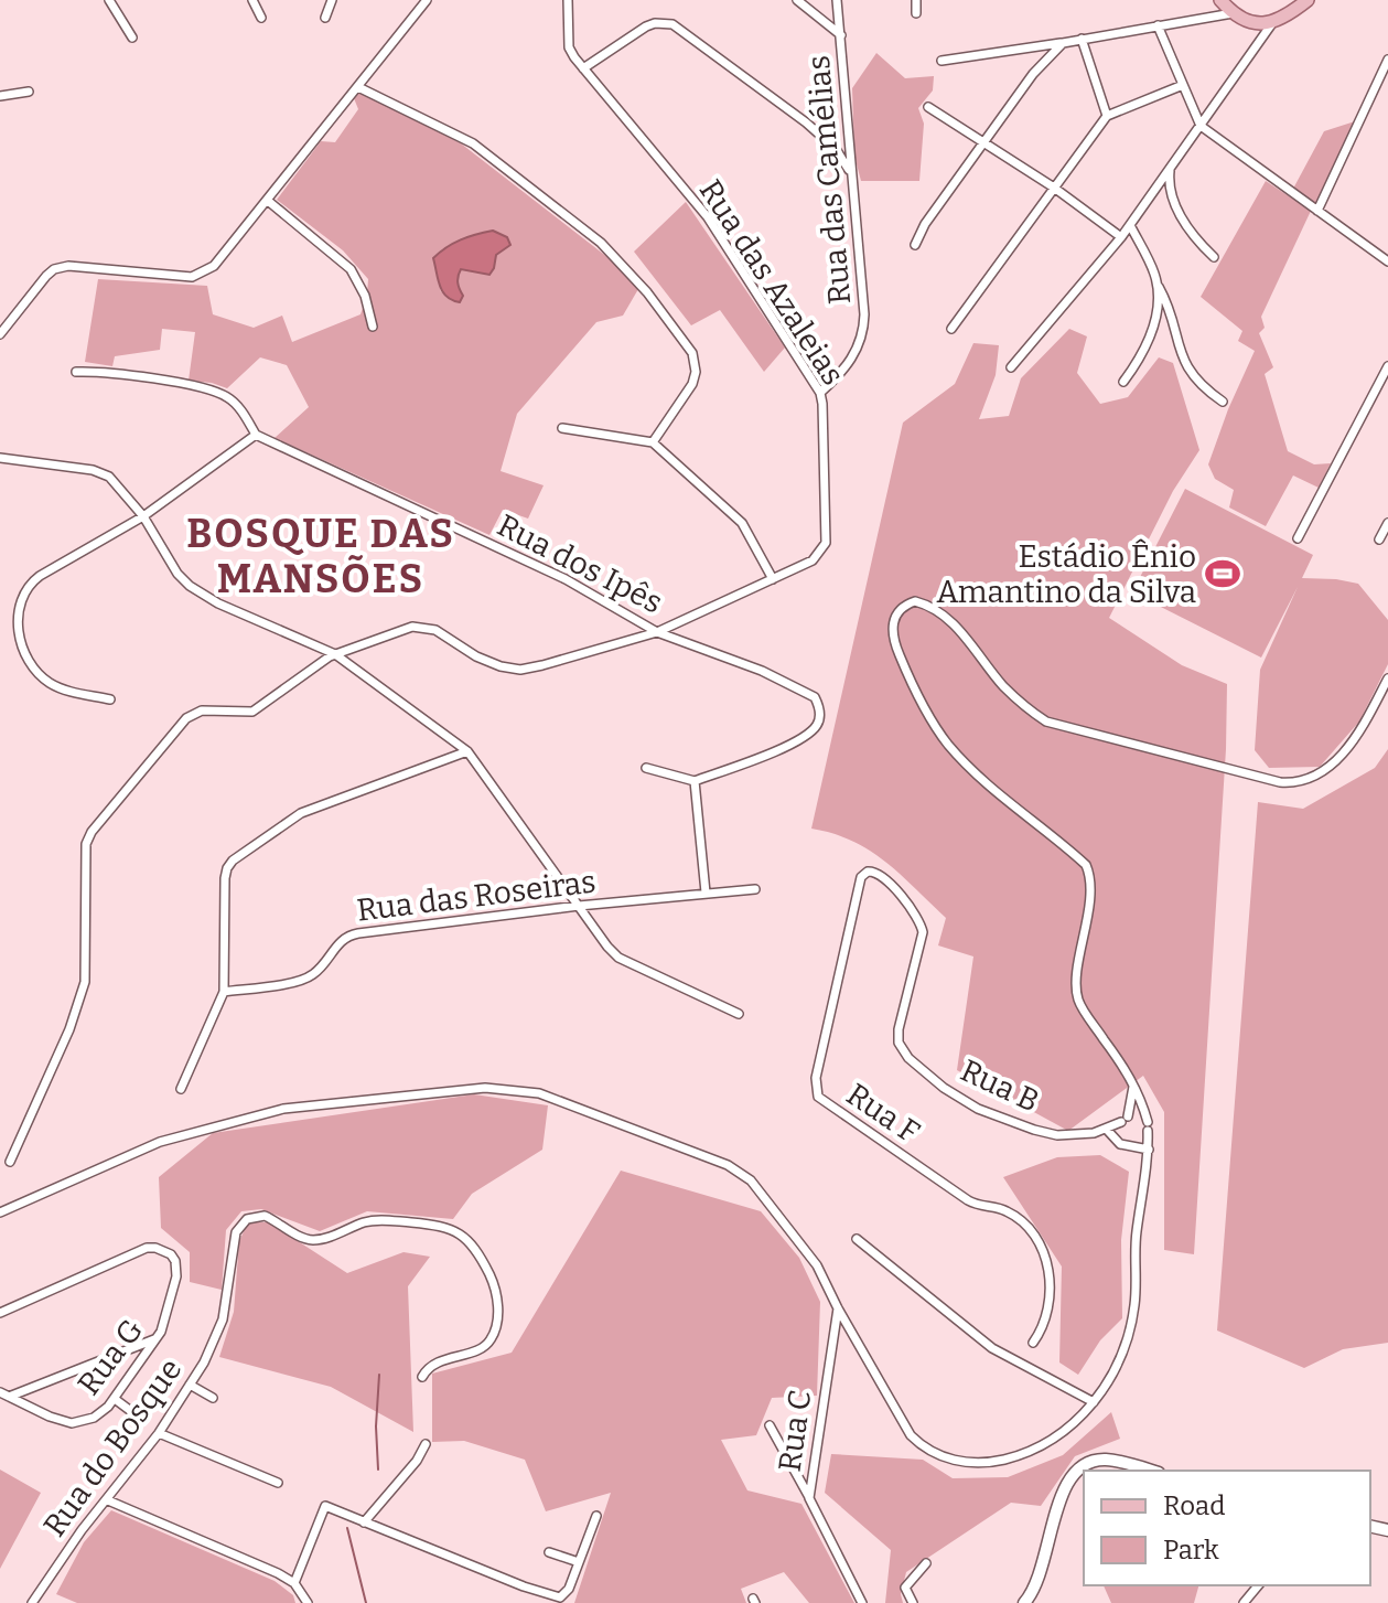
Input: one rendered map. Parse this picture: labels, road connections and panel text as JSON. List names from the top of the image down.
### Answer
{
  "streets": {
    "street": [
      "Rua das Camélias",
      "Rua das Azaleias",
      "Rua dos Ipês",
      "Rua das Roseiras",
      "Rua B",
      "Rua F",
      "Rua G",
      "Rua C",
      "Rua do Bosque"
    ]
  },
  "crossings": [
    ["Rua das Camélias", "Rua das Azaleias"],
    ["Rua das Azaleias", "Rua dos Ipês"],
    ["Rua B", "Rua F"]
  ],
  "districts": ["BOSQUE DAS MANSÕES"],
  "places": {
    "sports": ["Estádio Ênio Amantino da Silva"]
  },
  "legend": ["Road", "Park"]
}
